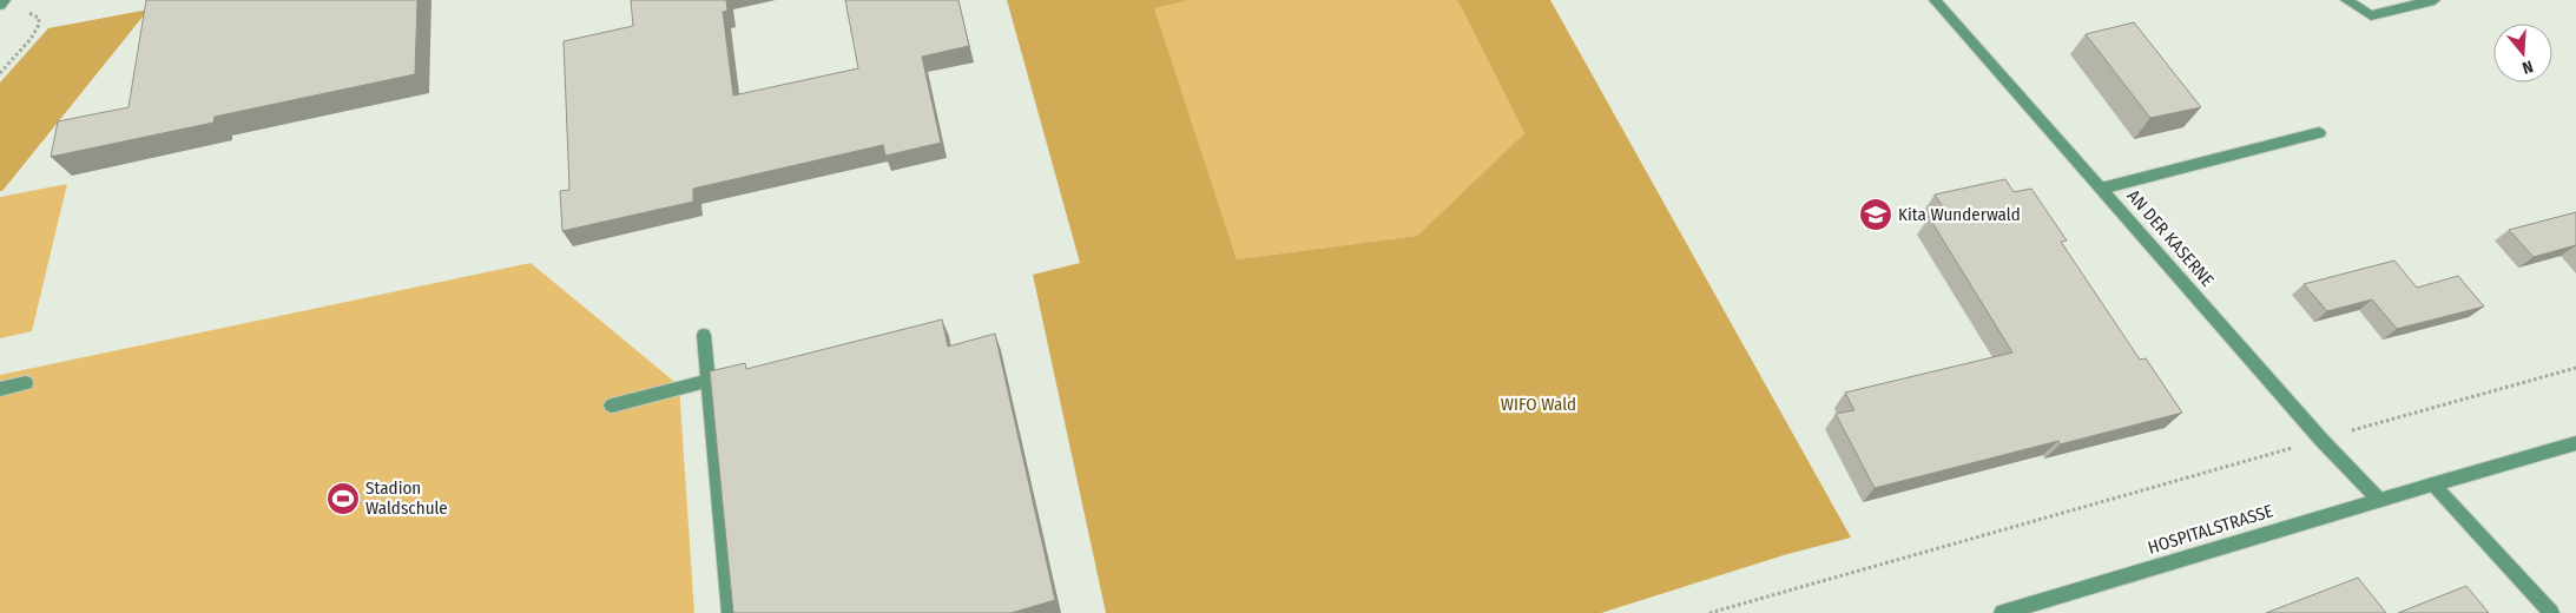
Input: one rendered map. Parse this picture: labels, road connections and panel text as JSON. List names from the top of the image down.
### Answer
{
  "streets": {
    "street": ["AN DER KASERNE", "HOSPITALSTRASSE"]
  },
  "crossings": [
    ["AN DER KASERNE", "HOSPITALSTRASSE"]
  ],
  "parks": ["WIFO Wald"],
  "places": {
    "school or university": ["Kita Wunderwald"],
    "sports": ["Stadion Waldschule"]
  },
  "north": "bottom"
}
